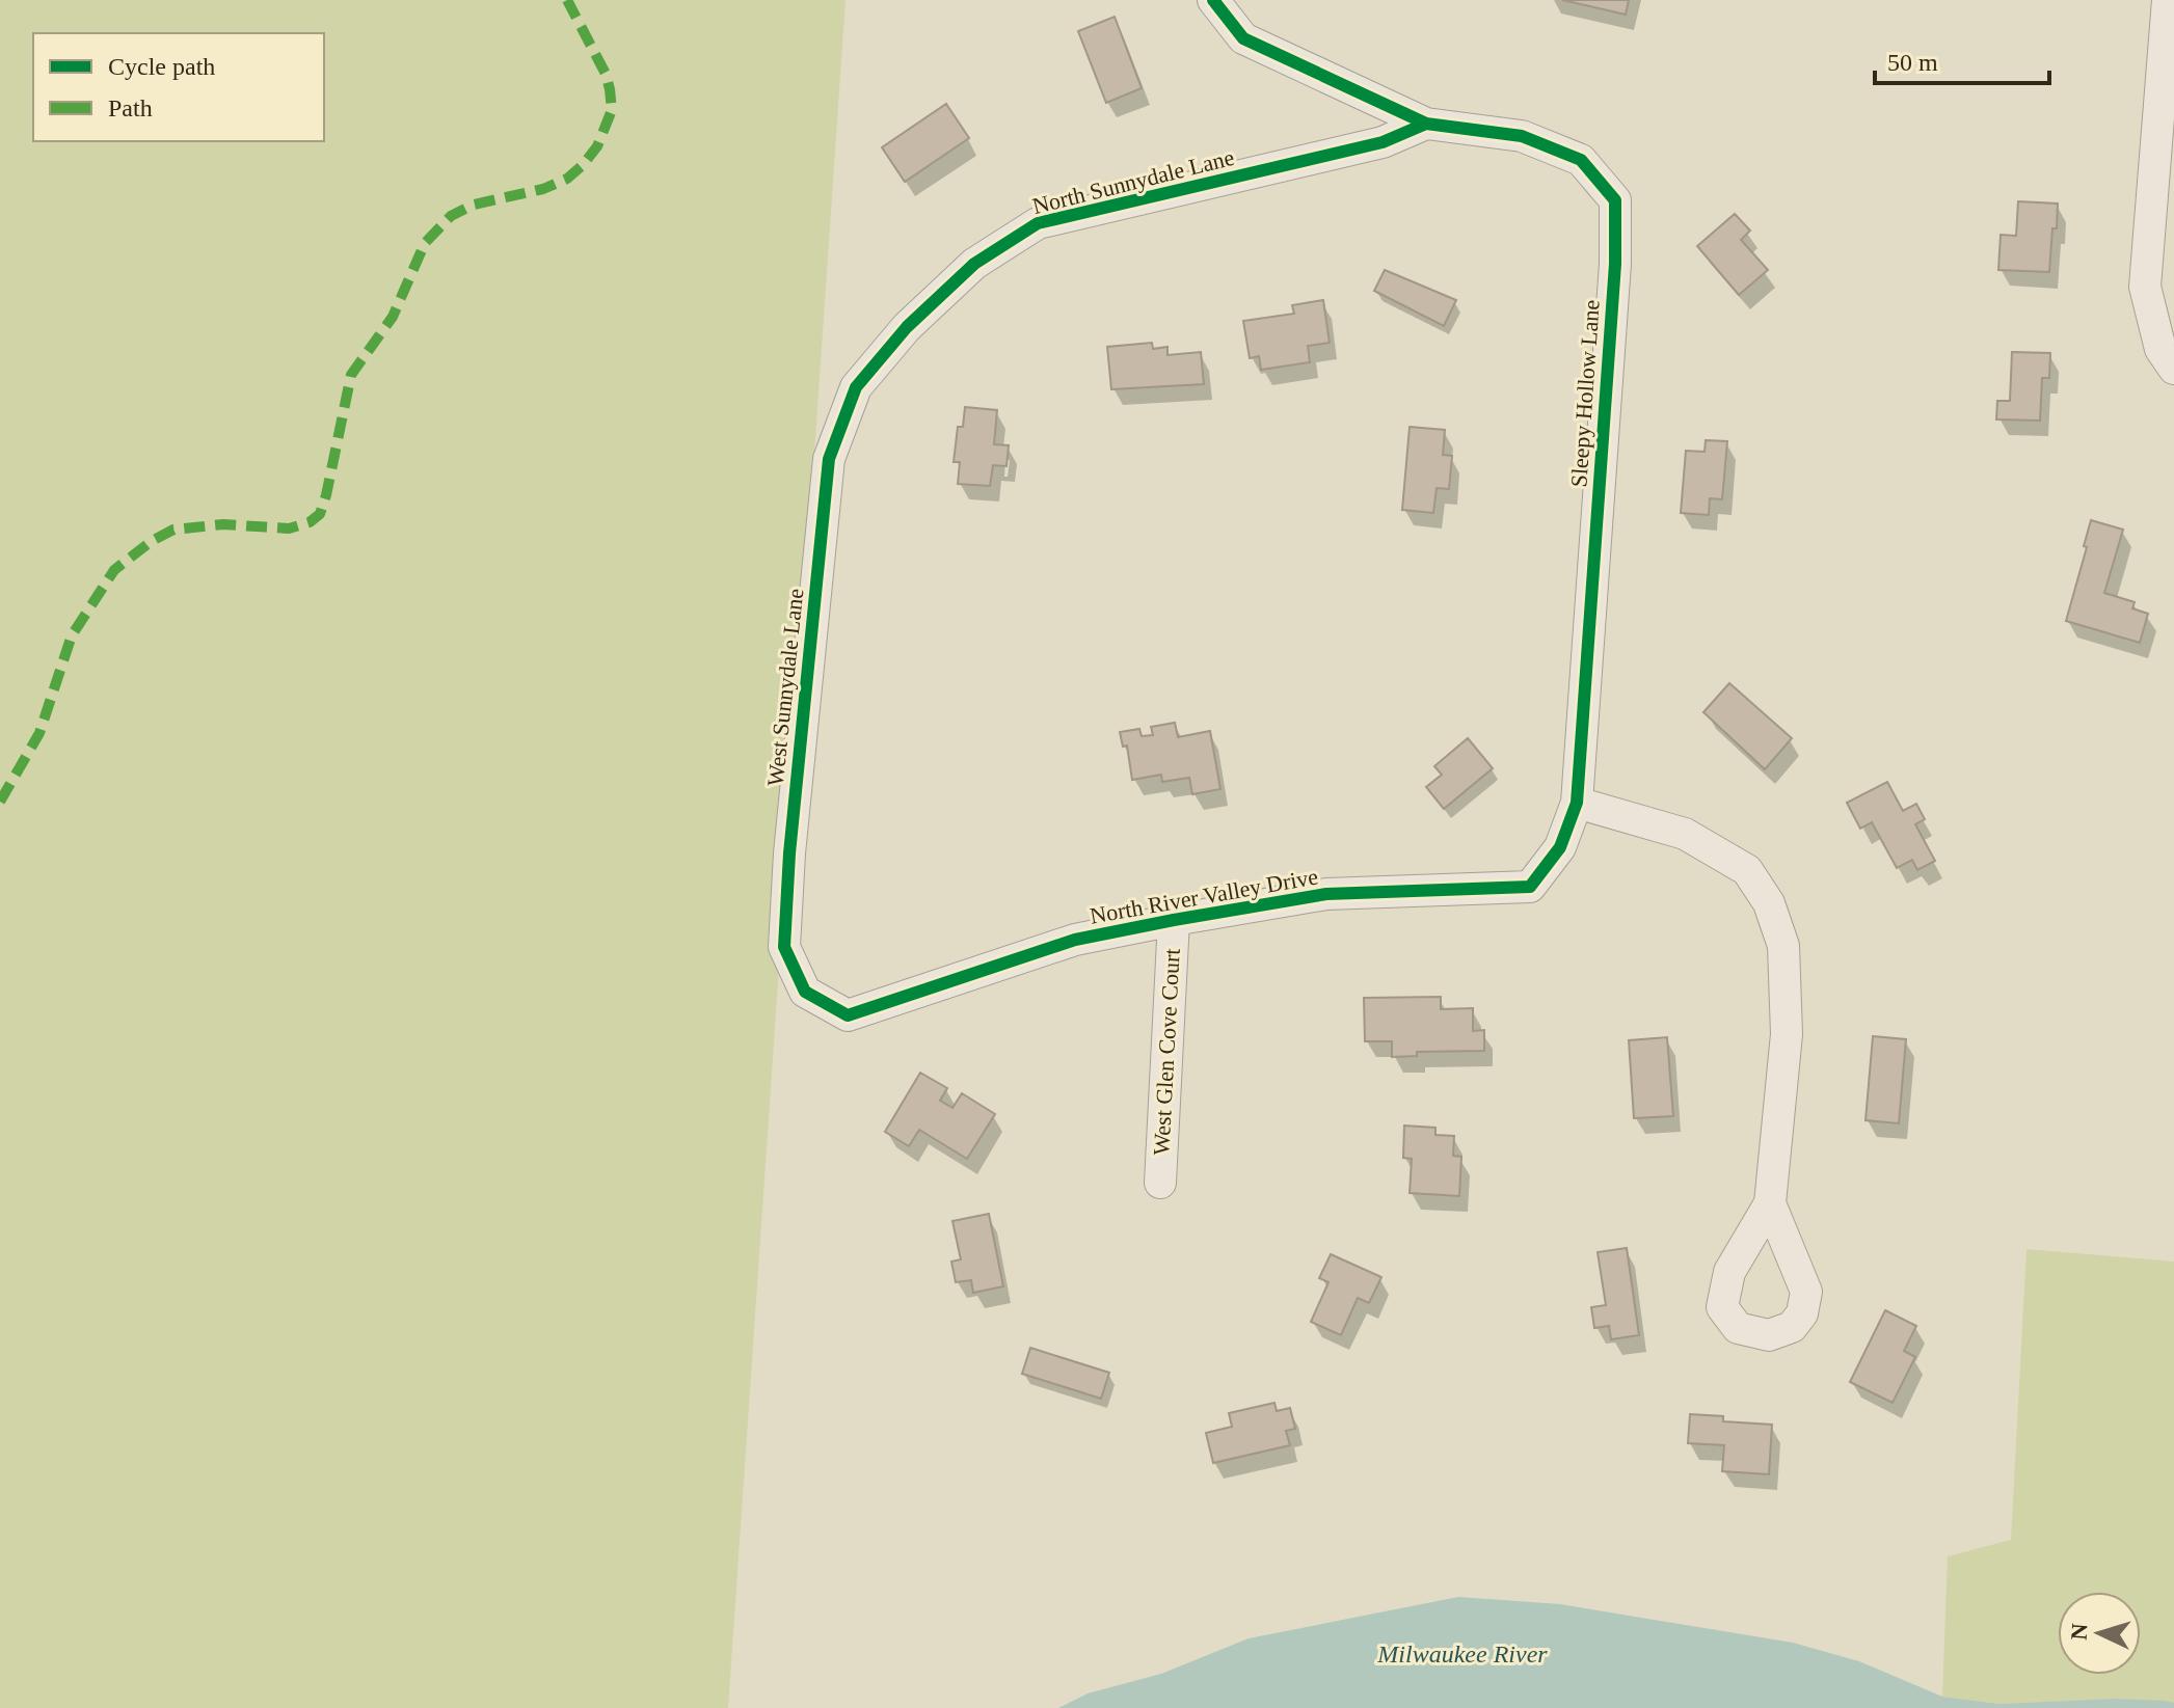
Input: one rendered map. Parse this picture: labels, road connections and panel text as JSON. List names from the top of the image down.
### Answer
{
  "streets": {
    "street": [
      "North Sunnydale Lane",
      "Sleepy Hollow Lane",
      "West Sunnydale Lane",
      "North River Valley Drive",
      "West Glen Cove Court"
    ]
  },
  "crossings": [
    ["North Sunnydale Lane", "Sleepy Hollow Lane"],
    ["North Sunnydale Lane", "West Sunnydale Lane"],
    ["Sleepy Hollow Lane", "North River Valley Drive"],
    ["West Sunnydale Lane", "North River Valley Drive"],
    ["North River Valley Drive", "West Glen Cove Court"]
  ],
  "water": ["Milwaukee River"],
  "legend": ["Cycle path", "Path"],
  "scale_bar": "50 m",
  "north": "left"
}
